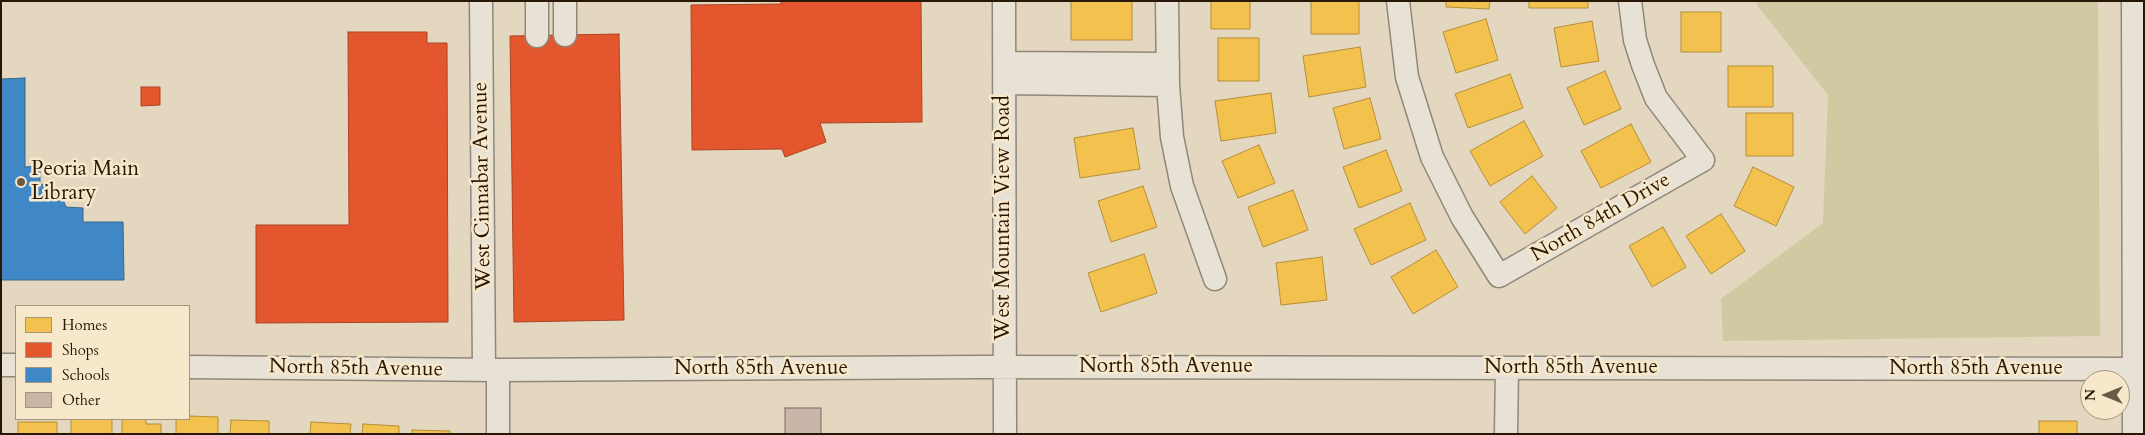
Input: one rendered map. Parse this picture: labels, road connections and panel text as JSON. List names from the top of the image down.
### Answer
{
  "streets": {
    "street": [
      "West Cinnabar Avenue",
      "West Mountain View Road",
      "North 84th Drive",
      "North 85th Avenue"
    ]
  },
  "crossings": [
    ["West Cinnabar Avenue", "North 85th Avenue"],
    ["West Mountain View Road", "North 85th Avenue"]
  ],
  "places": ["Peoria Main Library"],
  "legend": [
    "Homes",
    "Shops",
    "Schools",
    "Other"
  ],
  "north": "left"
}
